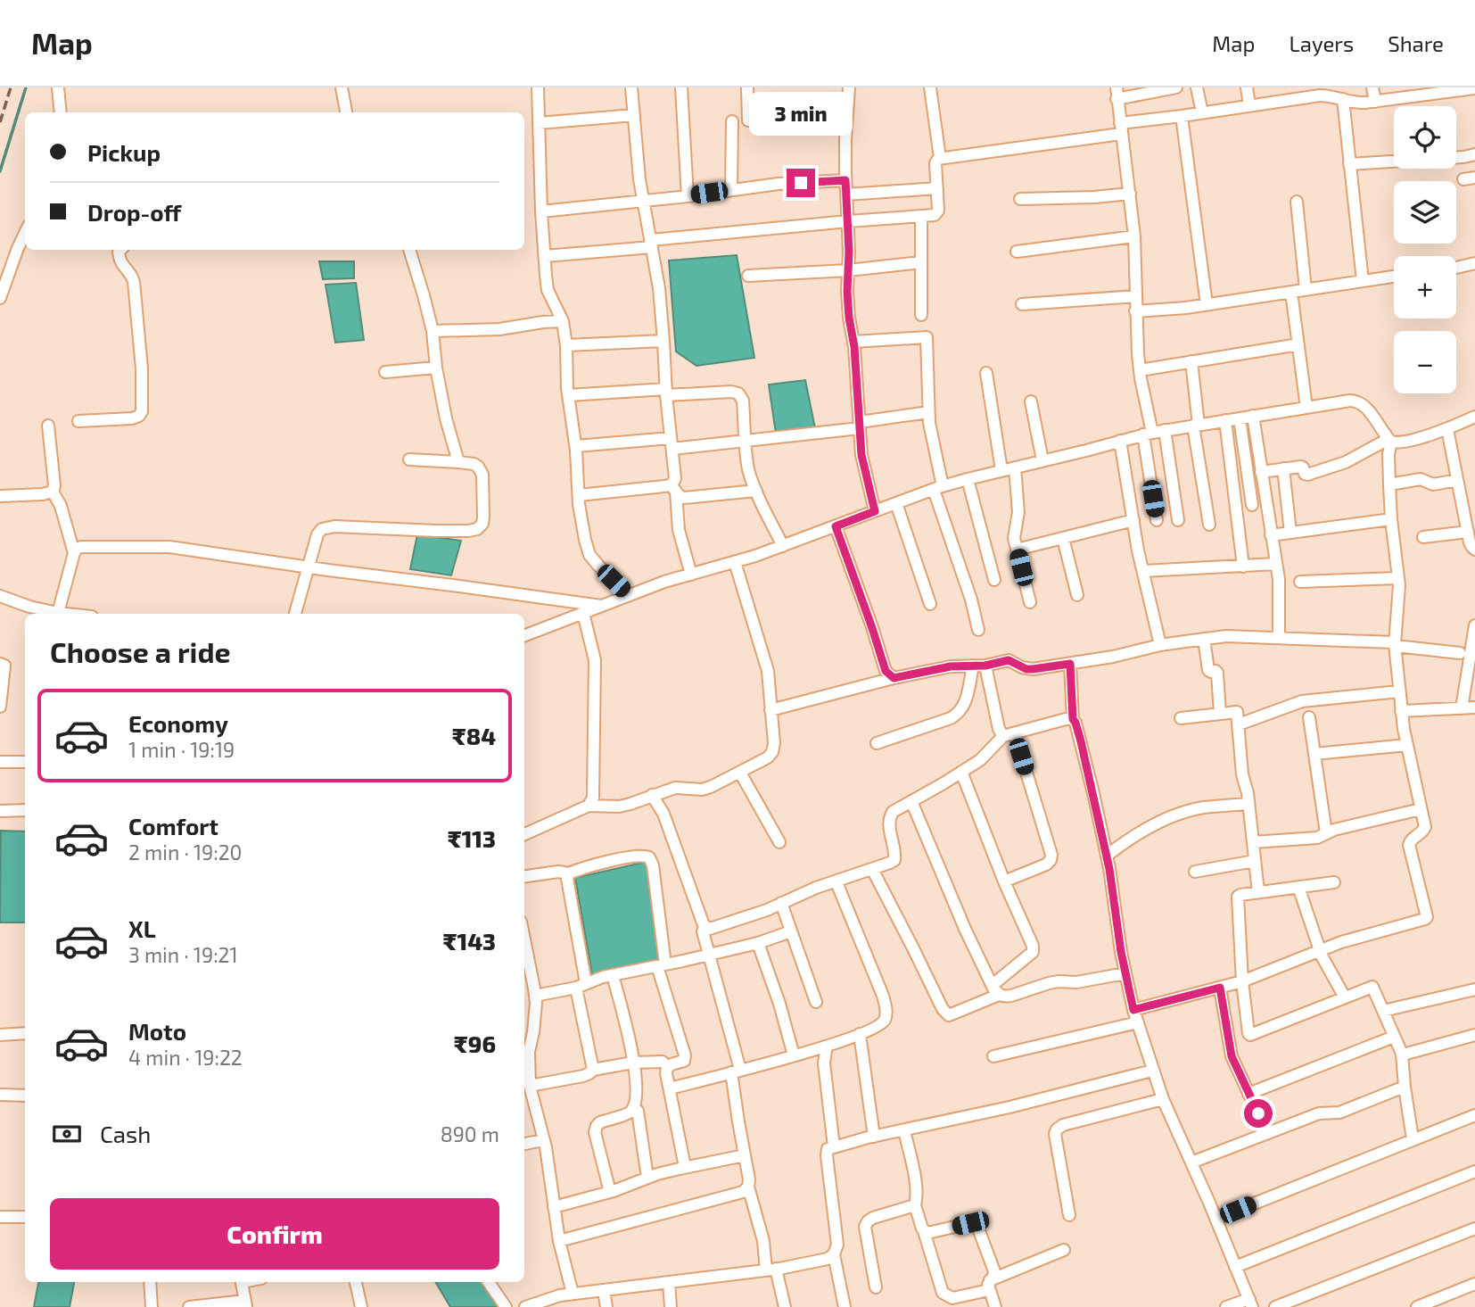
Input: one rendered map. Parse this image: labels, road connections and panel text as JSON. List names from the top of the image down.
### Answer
{
  "page": {
    "header": "Map",
    "nav": ["Map", "Layers", "Share"],
    "bubble": "3 min",
    "map_buttons": ["+", "−"],
    "banner": ["Pickup", "Drop-off"],
    "heading": "Choose a ride",
    "list": [
      {
        "name": "Economy",
        "note": "1 min · 19:19",
        "value": "₹84"
      },
      {
        "name": "Comfort",
        "note": "2 min · 19:20",
        "value": "₹113"
      },
      {
        "name": "XL",
        "note": "3 min · 19:21",
        "value": "₹143"
      },
      {
        "name": "Moto",
        "note": "4 min · 19:22",
        "value": "₹96"
      }
    ],
    "pay": ["Cash", "890 m"],
    "buttons": "Confirm"
  }
}
